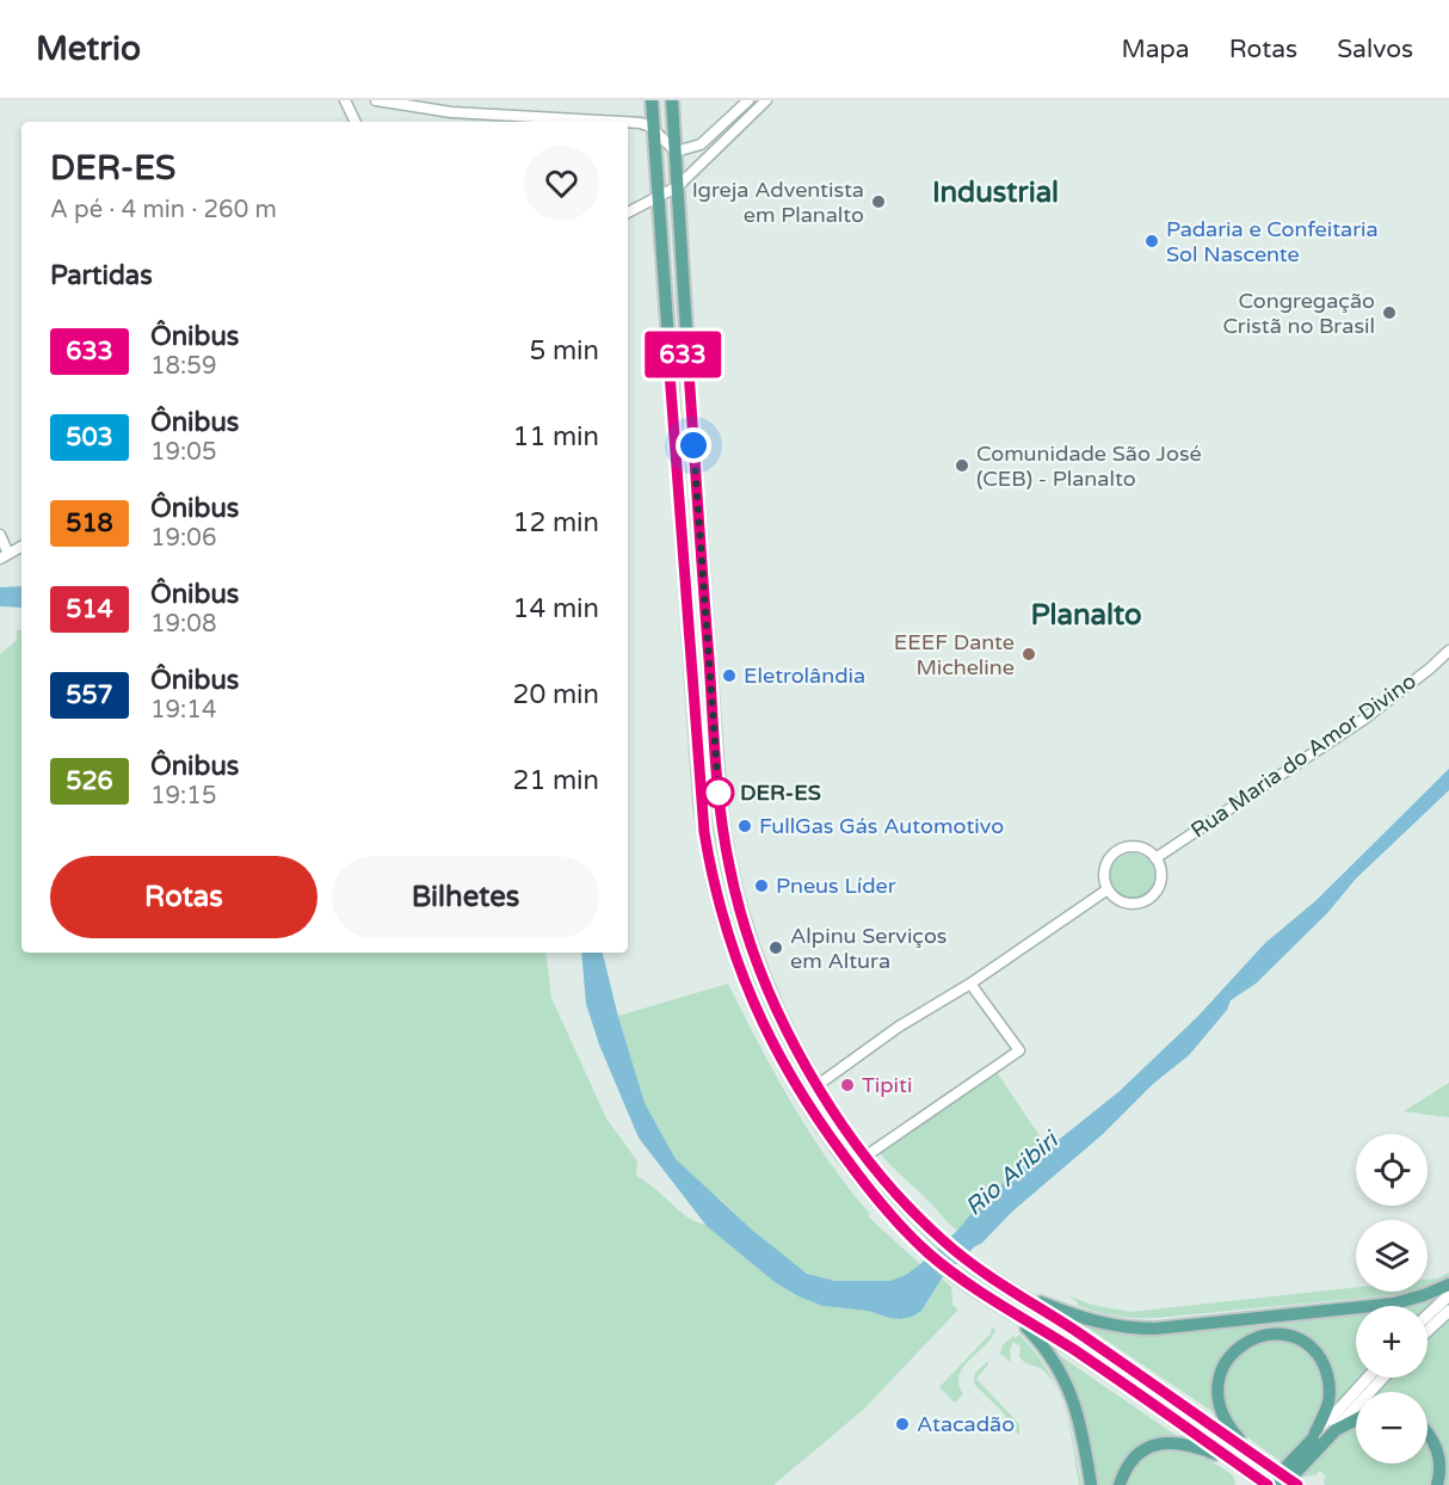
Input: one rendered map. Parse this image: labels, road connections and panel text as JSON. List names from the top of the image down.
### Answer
{
  "streets": {
    "street": ["Rua Maria do Amor Divino"]
  },
  "districts": ["Industrial", "Planalto"],
  "water": ["Rio Aribiri"],
  "places": [
    "Igreja Adventista em Planalto",
    "Padaria e Confeitaria Sol Nascente",
    "Congregação Cristã no Brasil",
    "Comunidade São José (CEB) - Planalto",
    "EEEF Dante Micheline",
    "Eletrolândia",
    "DER-ES",
    "FullGas Gás Automotivo",
    "Pneus Líder",
    "Alpinu Serviços em Altura",
    "Tipiti",
    "Atacadão"
  ],
  "lines": ["bus line 633"],
  "page": {
    "header": "Metrio",
    "nav": ["Mapa", "Rotas", "Salvos"],
    "on_map": "633",
    "heading": [
      ["DER-ES", "A pé · 4 min · 260 m"],
      "Partidas"
    ],
    "list": [
      {
        "mark": "633",
        "name": "Ônibus",
        "note": "18:59",
        "value": "5 min"
      },
      {
        "mark": "503",
        "name": "Ônibus",
        "note": "19:05",
        "value": "11 min"
      },
      {
        "mark": "518",
        "name": "Ônibus",
        "note": "19:06",
        "value": "12 min"
      },
      {
        "mark": "514",
        "name": "Ônibus",
        "note": "19:08",
        "value": "14 min"
      },
      {
        "mark": "557",
        "name": "Ônibus",
        "note": "19:14",
        "value": "20 min"
      },
      {
        "mark": "526",
        "name": "Ônibus",
        "note": "19:15",
        "value": "21 min"
      }
    ],
    "buttons": ["Rotas", "Bilhetes"],
    "map_buttons": ["+", "−"]
  }
}
